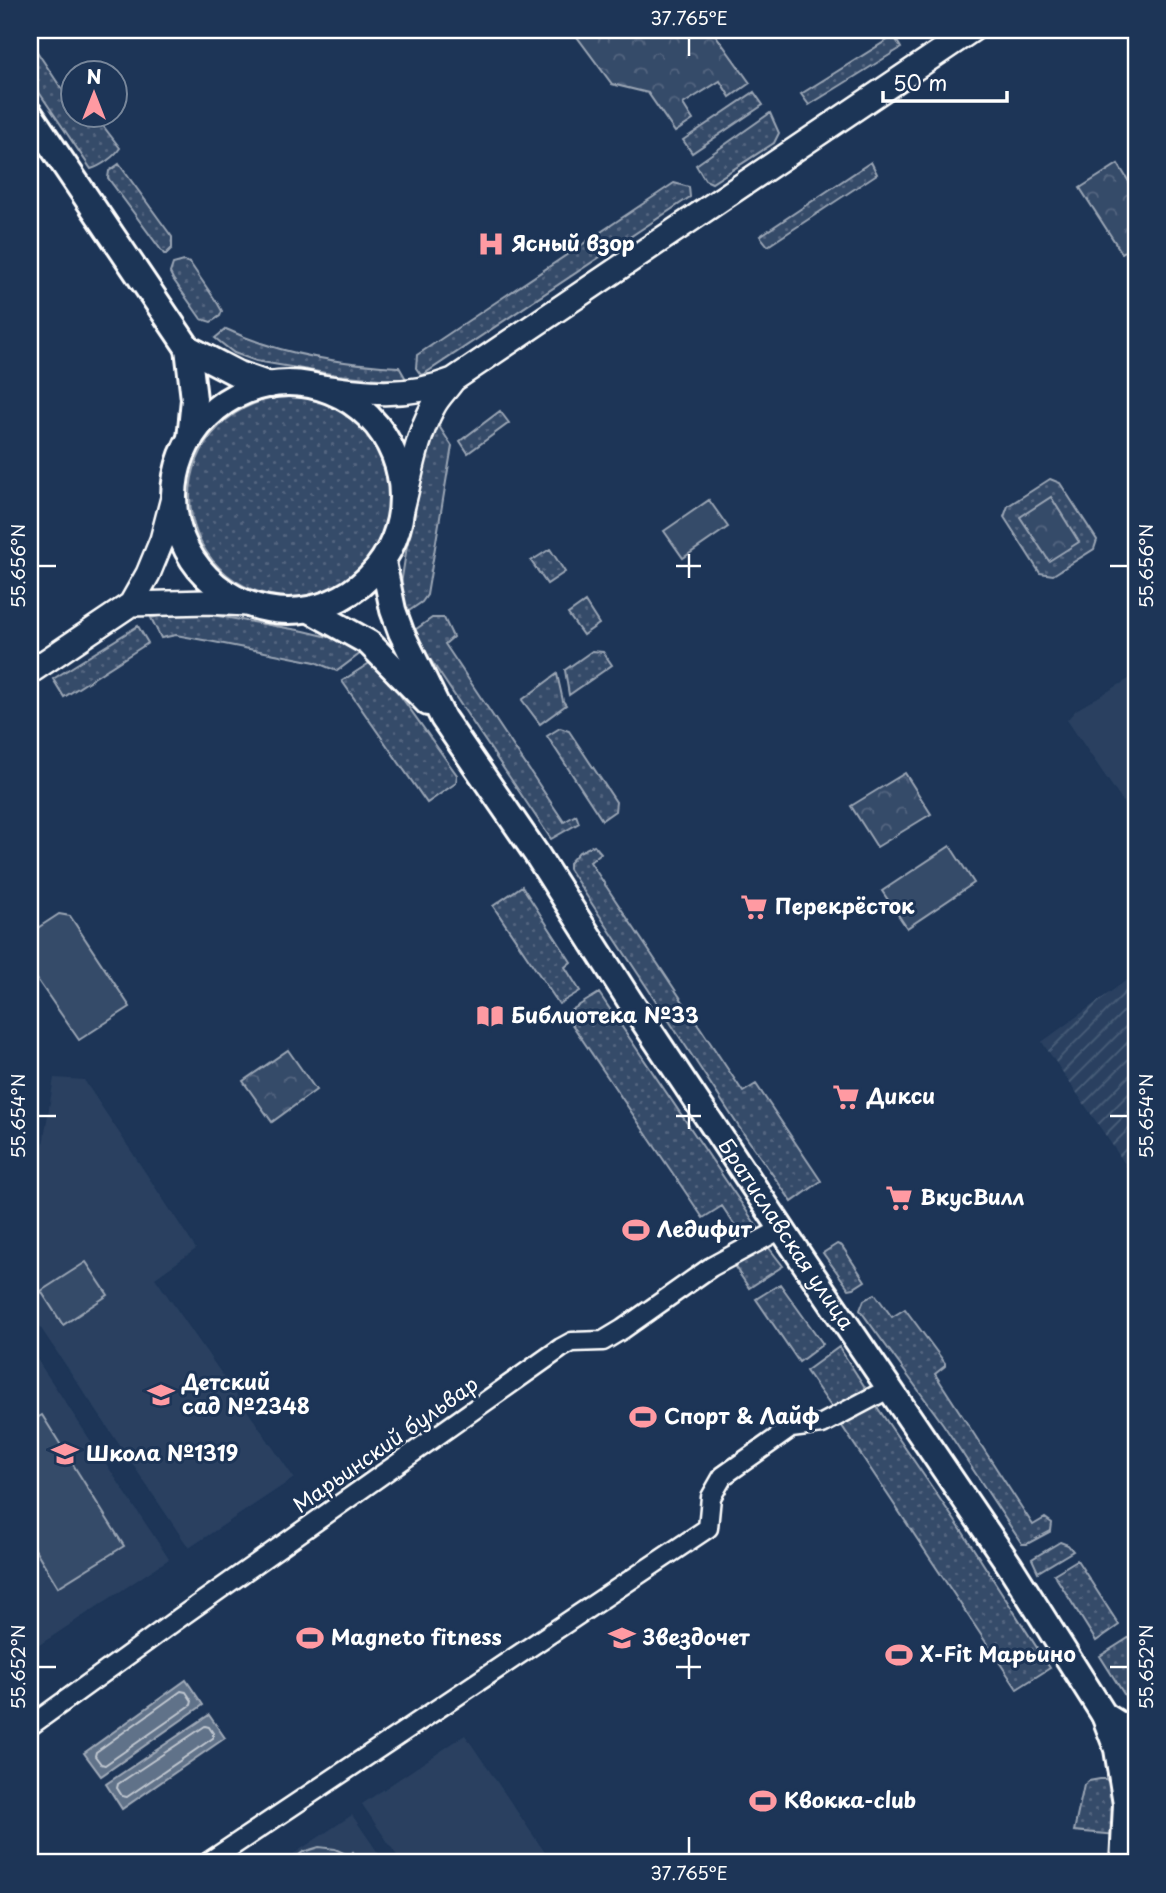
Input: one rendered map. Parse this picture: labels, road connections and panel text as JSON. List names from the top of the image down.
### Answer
{
  "streets": {
    "main road": ["Братиславская улица"],
    "street": ["Марьинский бульвар"]
  },
  "crossings": [
    ["Братиславская улица", "Марьинский бульвар"]
  ],
  "places": {
    "hospital": ["Ясный взор"],
    "supermarket": ["Перекрёсток", "Дикси", "ВкусВилл"],
    "library": ["Библиотека №33"],
    "sports": [
      "Ледифит",
      "Спорт & Лайф",
      "Magneto fitness",
      "X-Fit Марьино",
      "Квокка-club"
    ],
    "school or university": ["Детский сад №2348", "Школа №1319", "Звездочет"]
  },
  "scale_bar": "50 m",
  "north": "top",
  "coordinates": [
    "37.765°E",
    "55.656°N",
    "55.654°N",
    "55.652°N"
  ]
}
